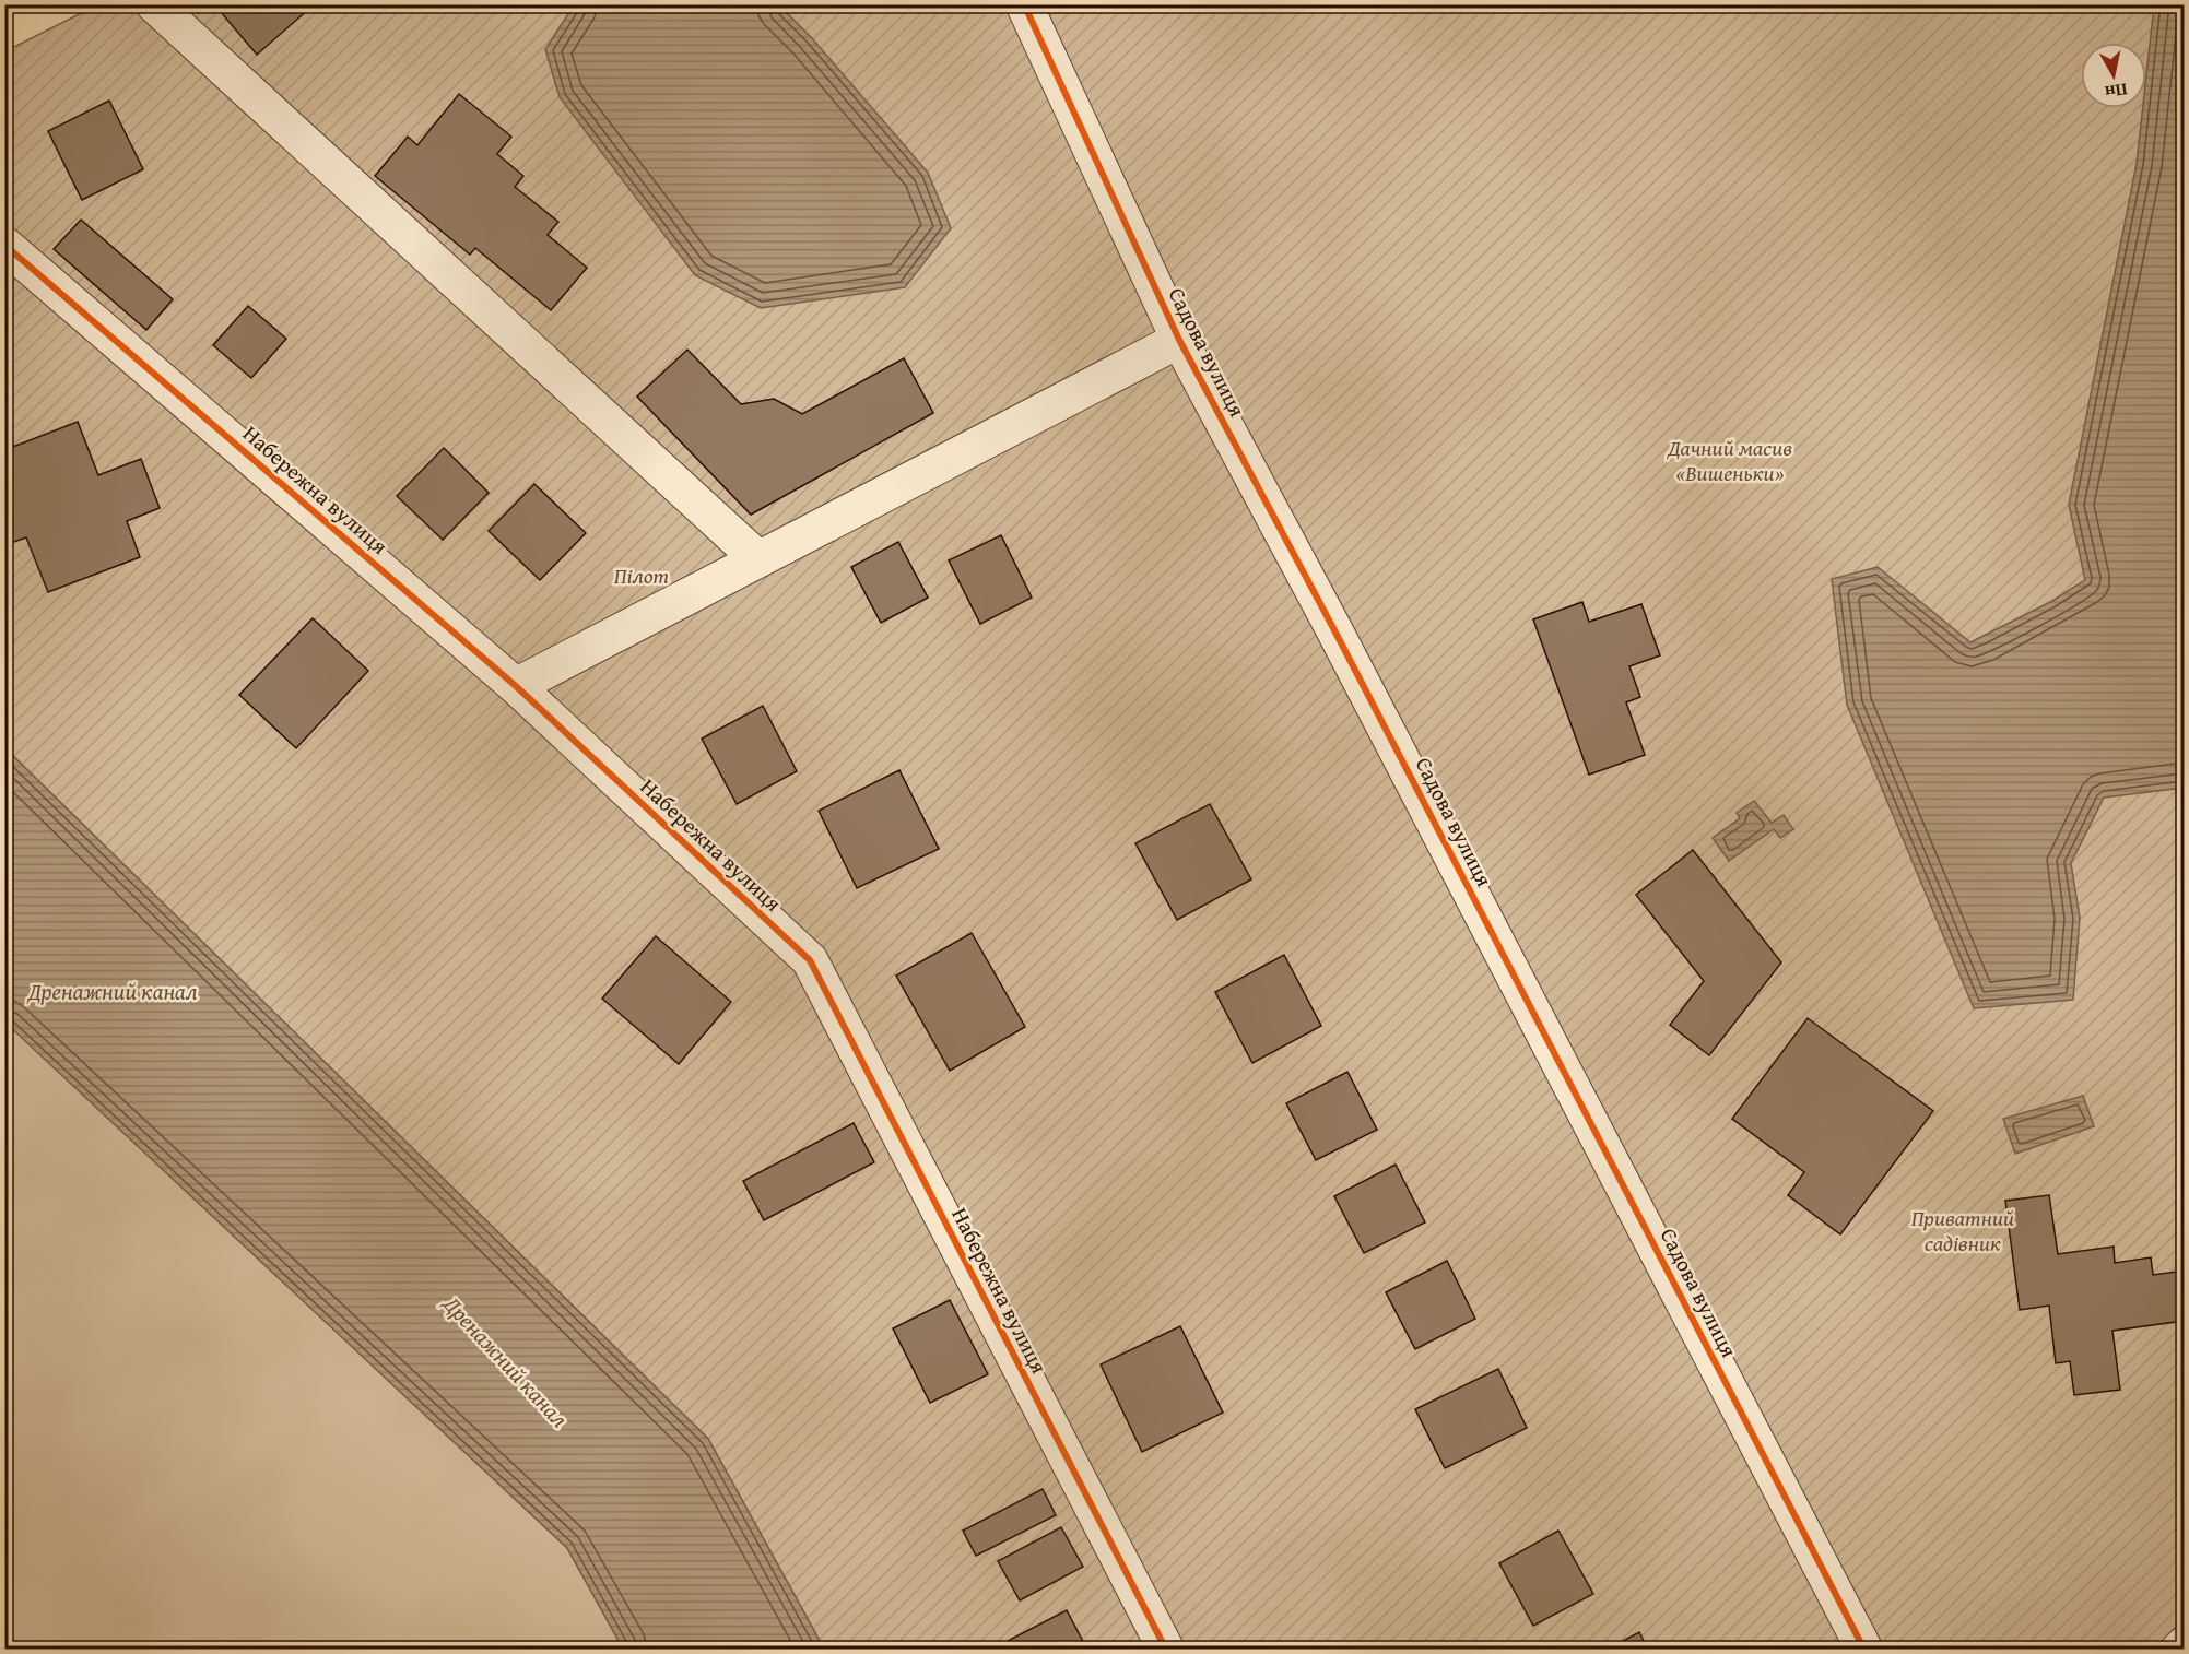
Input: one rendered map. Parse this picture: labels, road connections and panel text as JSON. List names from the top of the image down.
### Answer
{
  "streets": {
    "street": ["Садова вулиця", "Набережна вулиця"]
  },
  "water": ["Дренажний канал"],
  "parks": ["Дачний масив «Вишеньки»", "Пілот", "Приватний садівник"],
  "north": "bottom"
}
